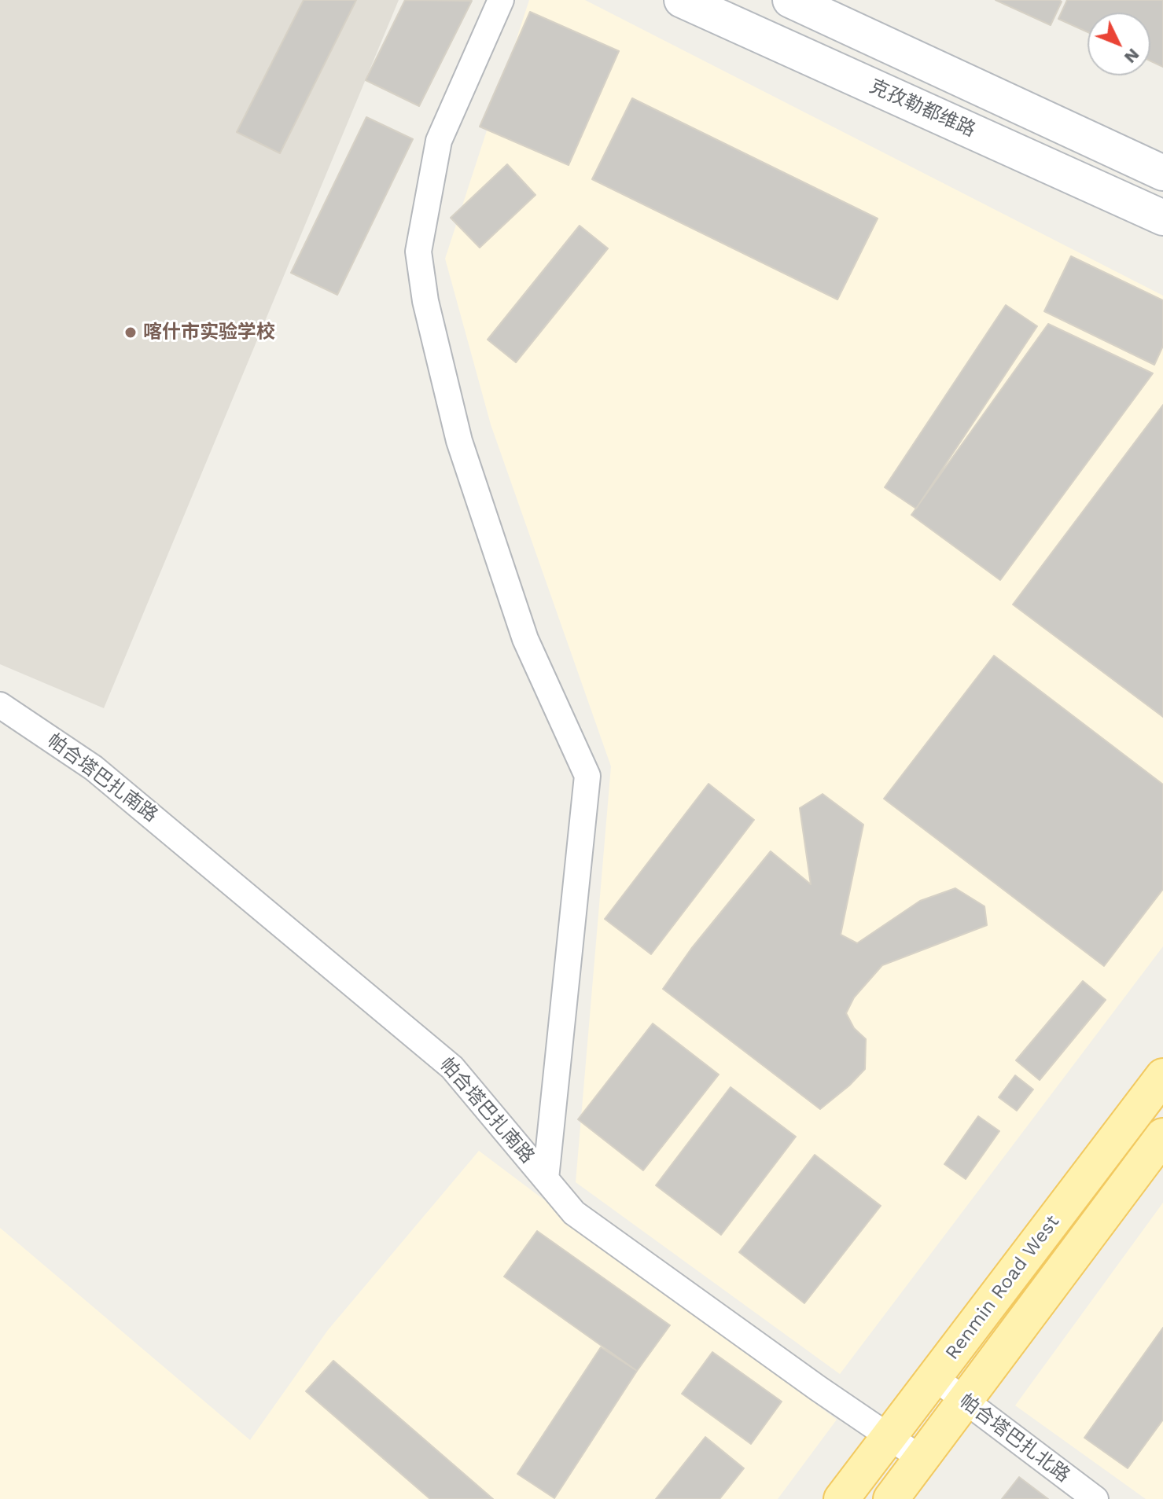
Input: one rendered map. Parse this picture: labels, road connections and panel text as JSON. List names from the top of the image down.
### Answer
{
  "streets": {
    "main road": ["克孜勒都维路", "Renmin Road West"],
    "street": ["帕合塔巴扎南路", "帕合塔巴扎北路"]
  },
  "crossings": [
    ["帕合塔巴扎南路", "Renmin Road West"],
    ["Renmin Road West", "帕合塔巴扎北路"]
  ],
  "places": ["喀什市实验学校"],
  "north": "bottom right"
}
